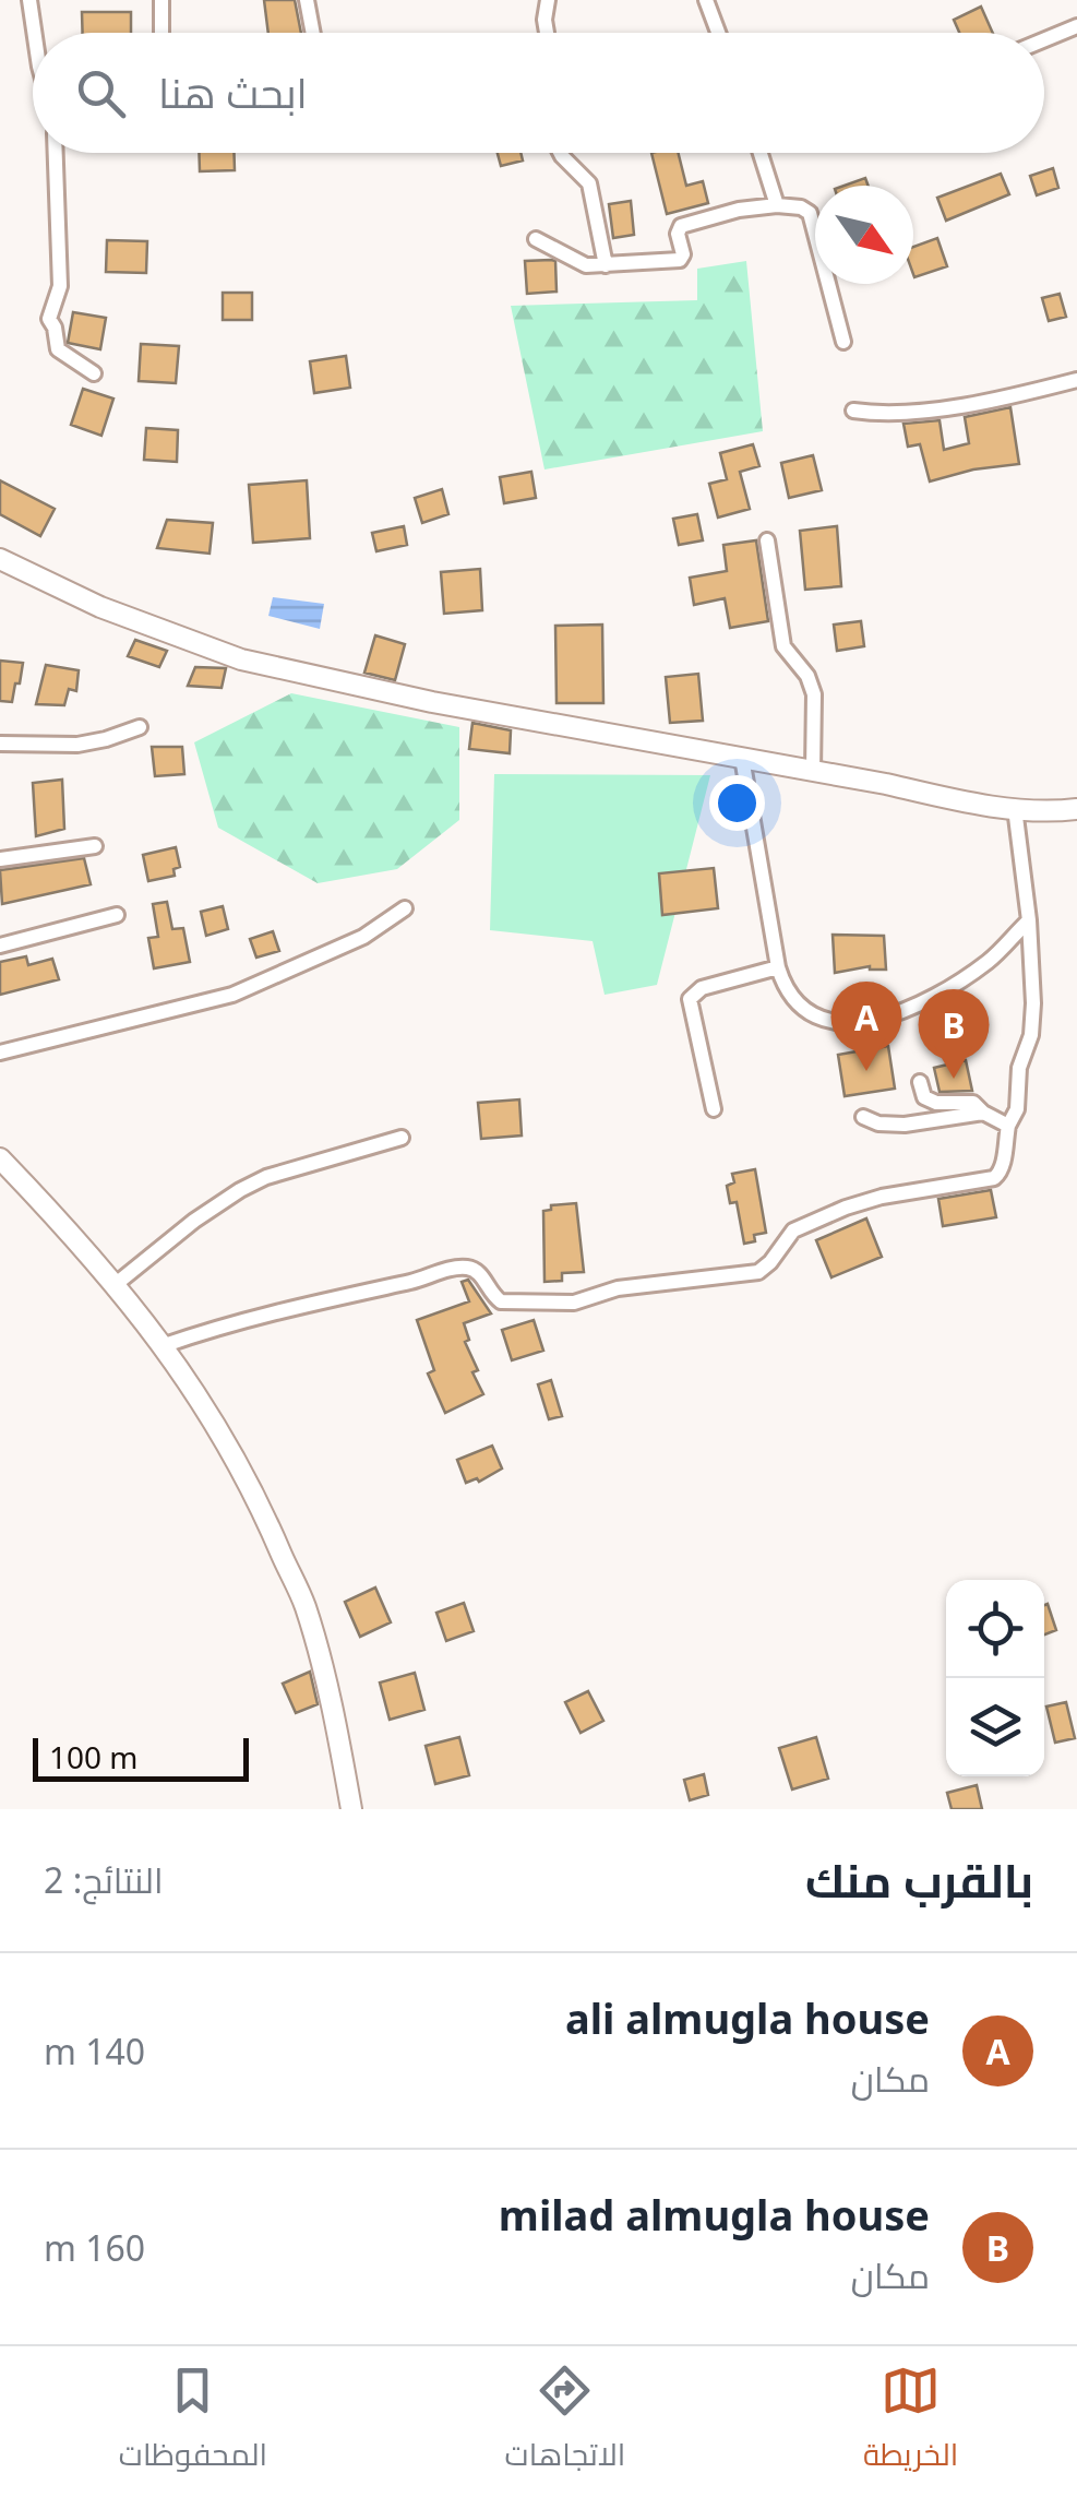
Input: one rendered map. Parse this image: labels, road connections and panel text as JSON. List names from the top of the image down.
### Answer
{
  "scale_bar": "100 m",
  "north": "bottom right",
  "page": {
    "search": "ابحث هنا",
    "pins": ["A", "B"],
    "scale": "100 m",
    "heading": ["بالقرب منك", "النتائج: 2"],
    "list": [
      {
        "mark": "A",
        "name": "ali almugla house",
        "note": "مكان",
        "value": "140 m"
      },
      {
        "mark": "B",
        "name": "milad almugla house",
        "note": "مكان",
        "value": "160 m"
      }
    ],
    "nav": ["الخريطة", "الاتجاهات", "المحفوظات"]
  }
}
